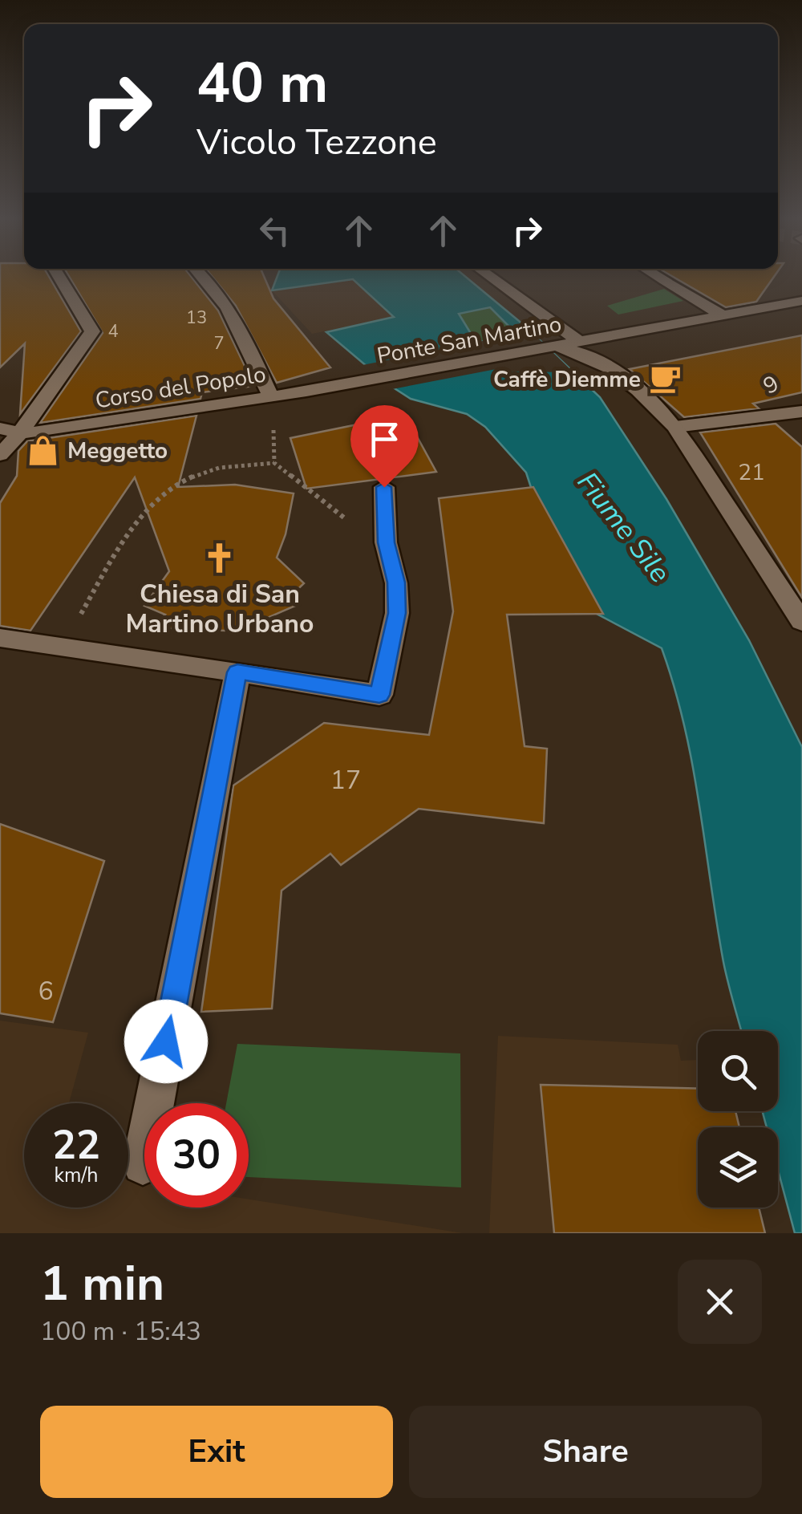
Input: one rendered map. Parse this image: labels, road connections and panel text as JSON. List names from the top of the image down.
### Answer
{
  "streets": {
    "street": ["Ponte San Martino", "9", "Corso del Popolo"]
  },
  "crossings": [
    ["Ponte San Martino", "Corso del Popolo"]
  ],
  "water": ["Fiume Sile"],
  "places": {
    "cafe": ["Caffè Diemme"],
    "shop": ["Meggetto"],
    "church": ["Chiesa di San Martino Urbano"]
  },
  "house_numbers": [
    "13",
    "4",
    "7",
    "21",
    "17",
    "6"
  ],
  "page": {
    "turn": ["40 m", "Vicolo Tezzone"],
    "speed": "22 km/h",
    "limit": "30",
    "heading": ["1 min", "100 m · 15:43"],
    "buttons": ["Exit", "Share"]
  }
}
